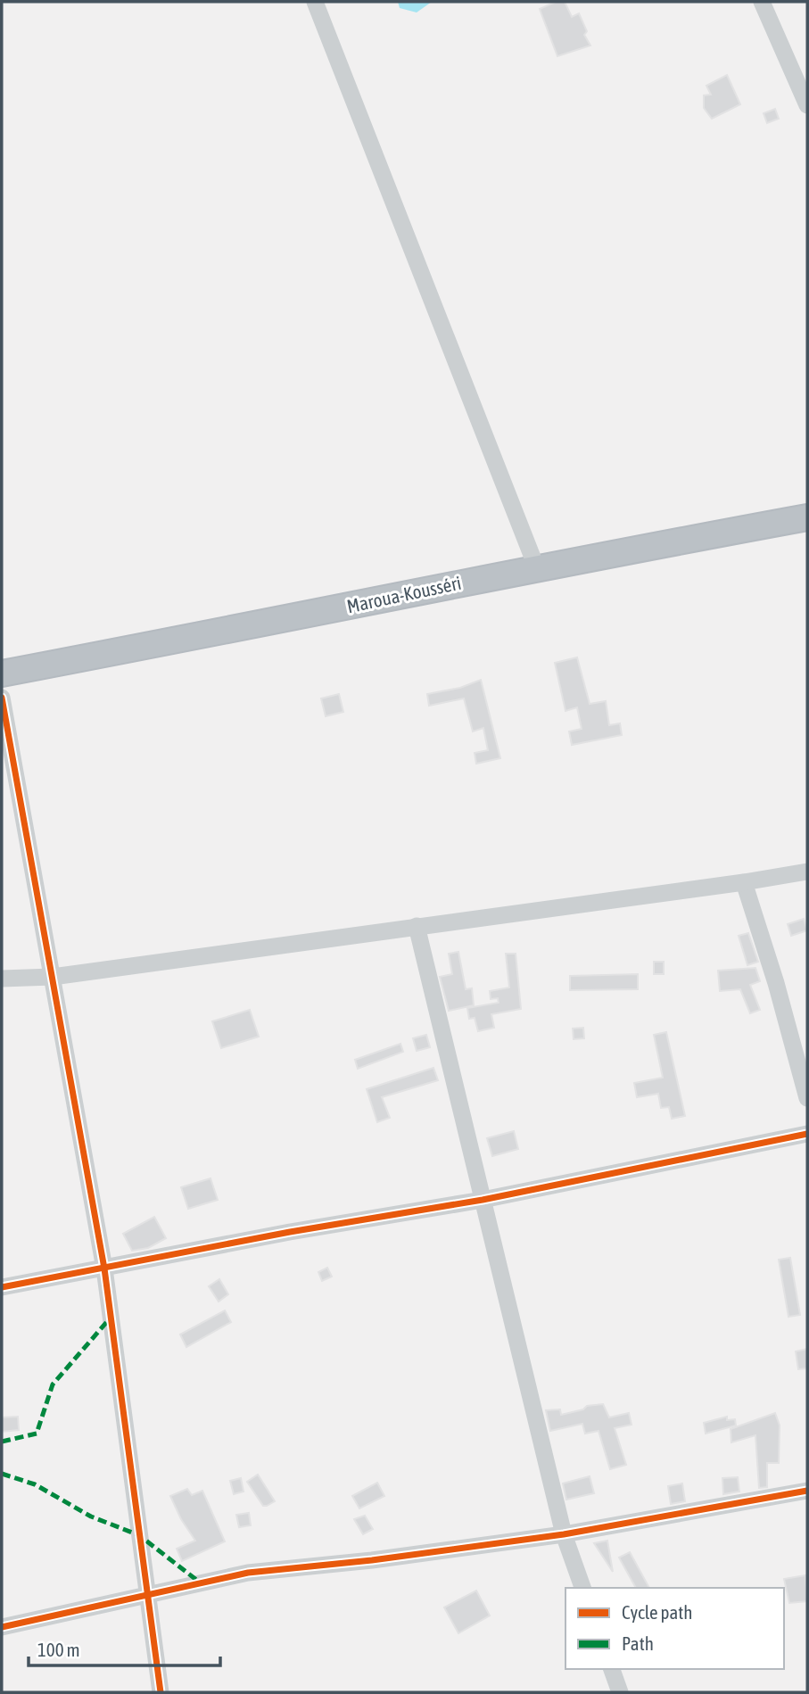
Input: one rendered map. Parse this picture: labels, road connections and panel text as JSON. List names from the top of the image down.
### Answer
{
  "streets": {
    "highway": ["Maroua-Kousséri"]
  },
  "legend": ["Cycle path", "Path"],
  "scale_bar": "100 m"
}
